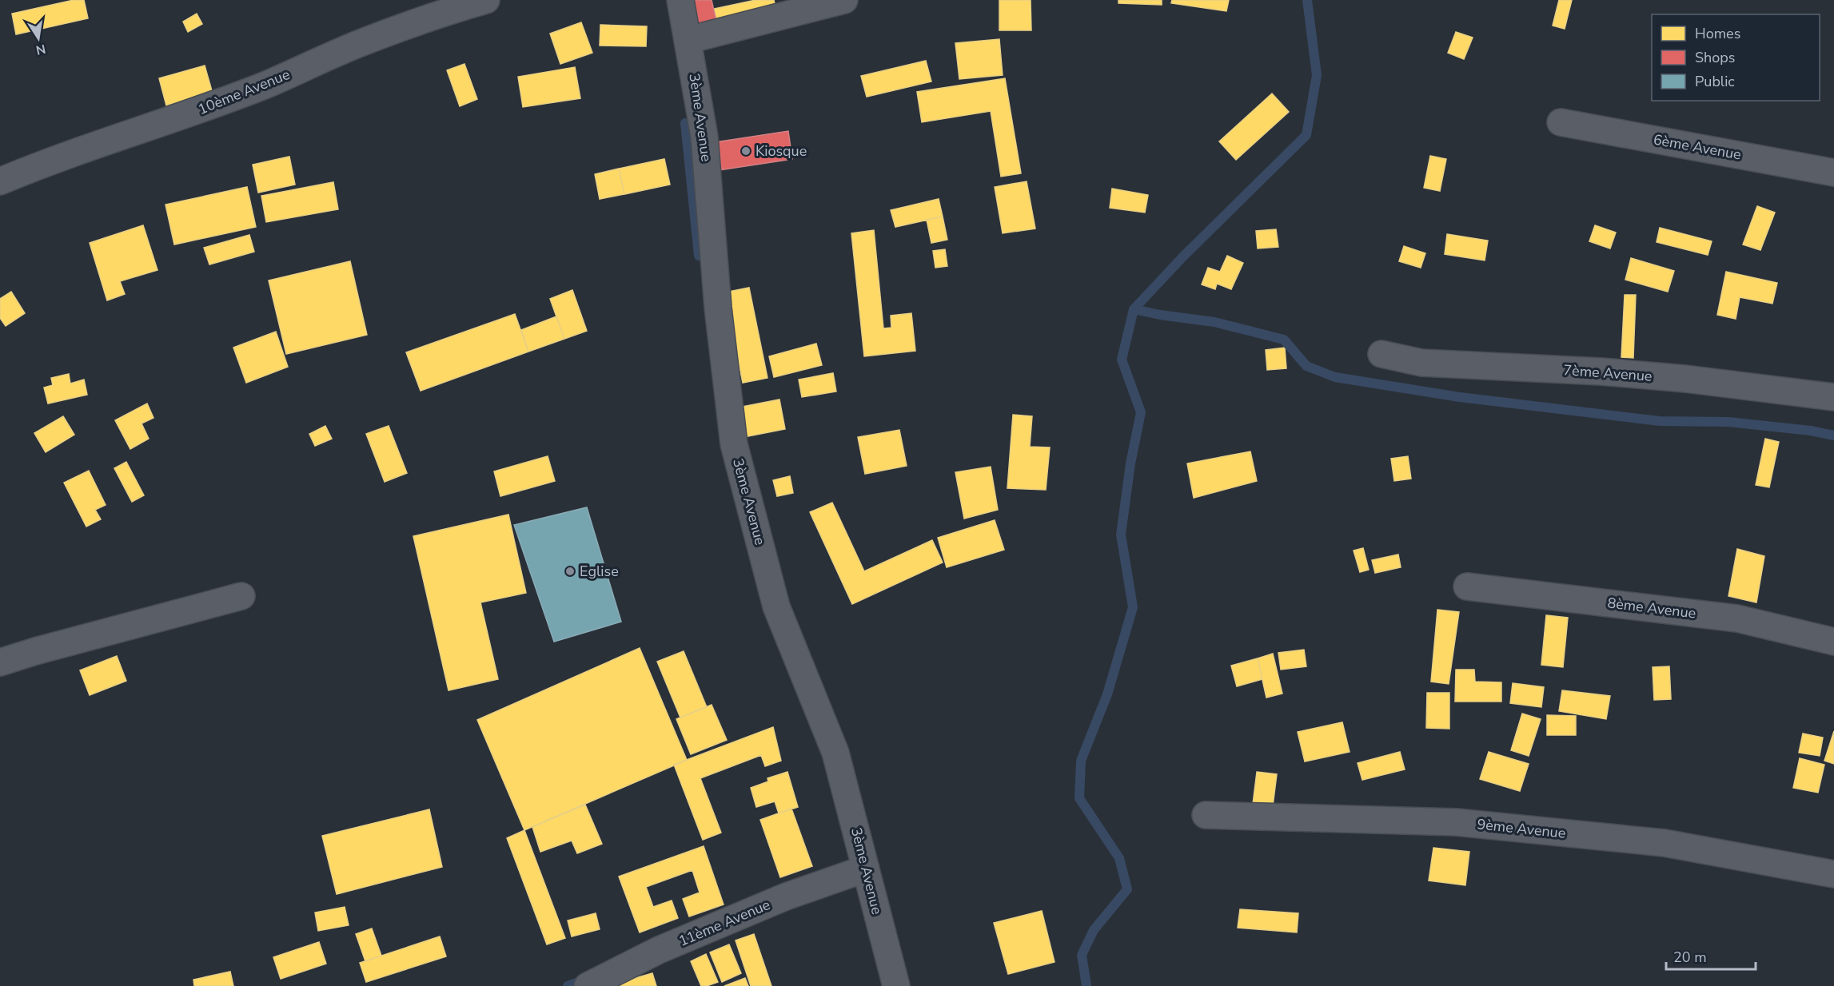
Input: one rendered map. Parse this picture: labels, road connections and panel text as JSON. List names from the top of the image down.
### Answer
{
  "streets": {
    "street": [
      "10ème Avenue",
      "3ème Avenue",
      "6ème Avenue",
      "7ème Avenue",
      "8ème Avenue",
      "9ème Avenue",
      "11ème Avenue"
    ]
  },
  "crossings": [
    ["3ème Avenue", "11ème Avenue"]
  ],
  "places": ["Kiosque", "Eglise"],
  "legend": ["Homes", "Shops", "Public"],
  "scale_bar": "20 m",
  "north": "bottom"
}
